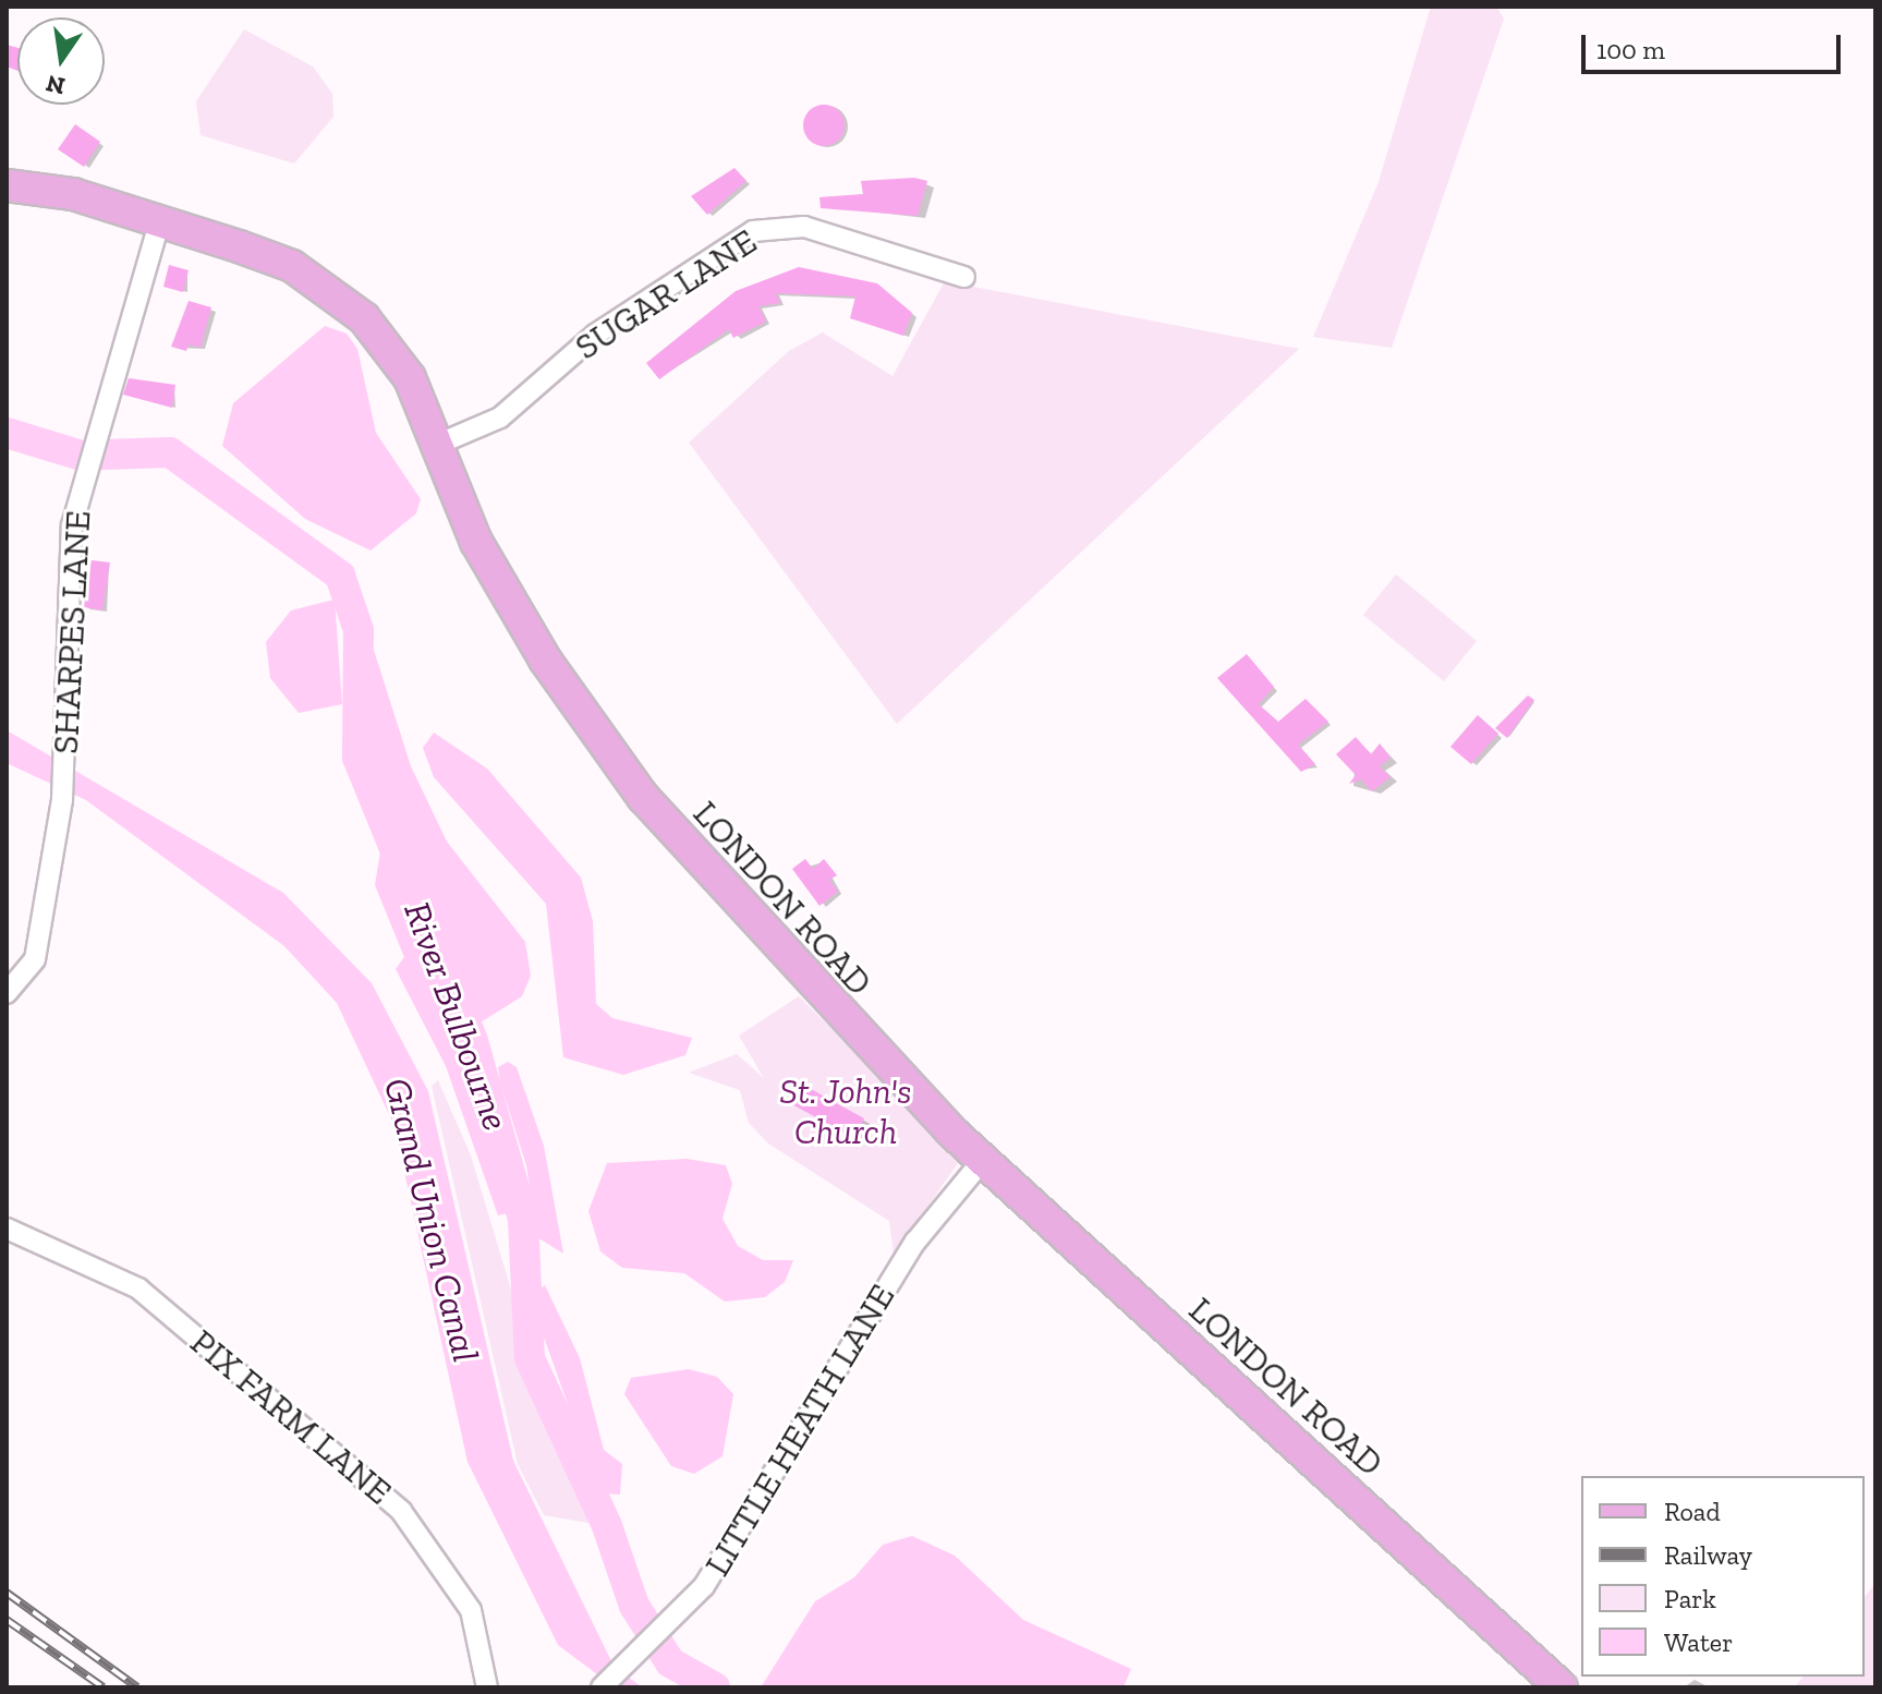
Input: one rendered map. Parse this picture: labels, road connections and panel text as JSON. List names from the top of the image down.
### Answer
{
  "streets": {
    "main road": ["LONDON ROAD"],
    "street": [
      "SUGAR LANE",
      "SHARPES LANE",
      "PIX FARM LANE",
      "LITTLE HEATH LANE"
    ]
  },
  "crossings": [
    ["SUGAR LANE", "LONDON ROAD"],
    ["SHARPES LANE", "LONDON ROAD"],
    ["LONDON ROAD", "LITTLE HEATH LANE"]
  ],
  "water": ["River Bulbourne", "Grand Union Canal"],
  "parks": ["St. John's Church"],
  "legend": [
    "Road",
    "Railway",
    "Park",
    "Water"
  ],
  "scale_bar": "100 m",
  "north": "bottom"
}
